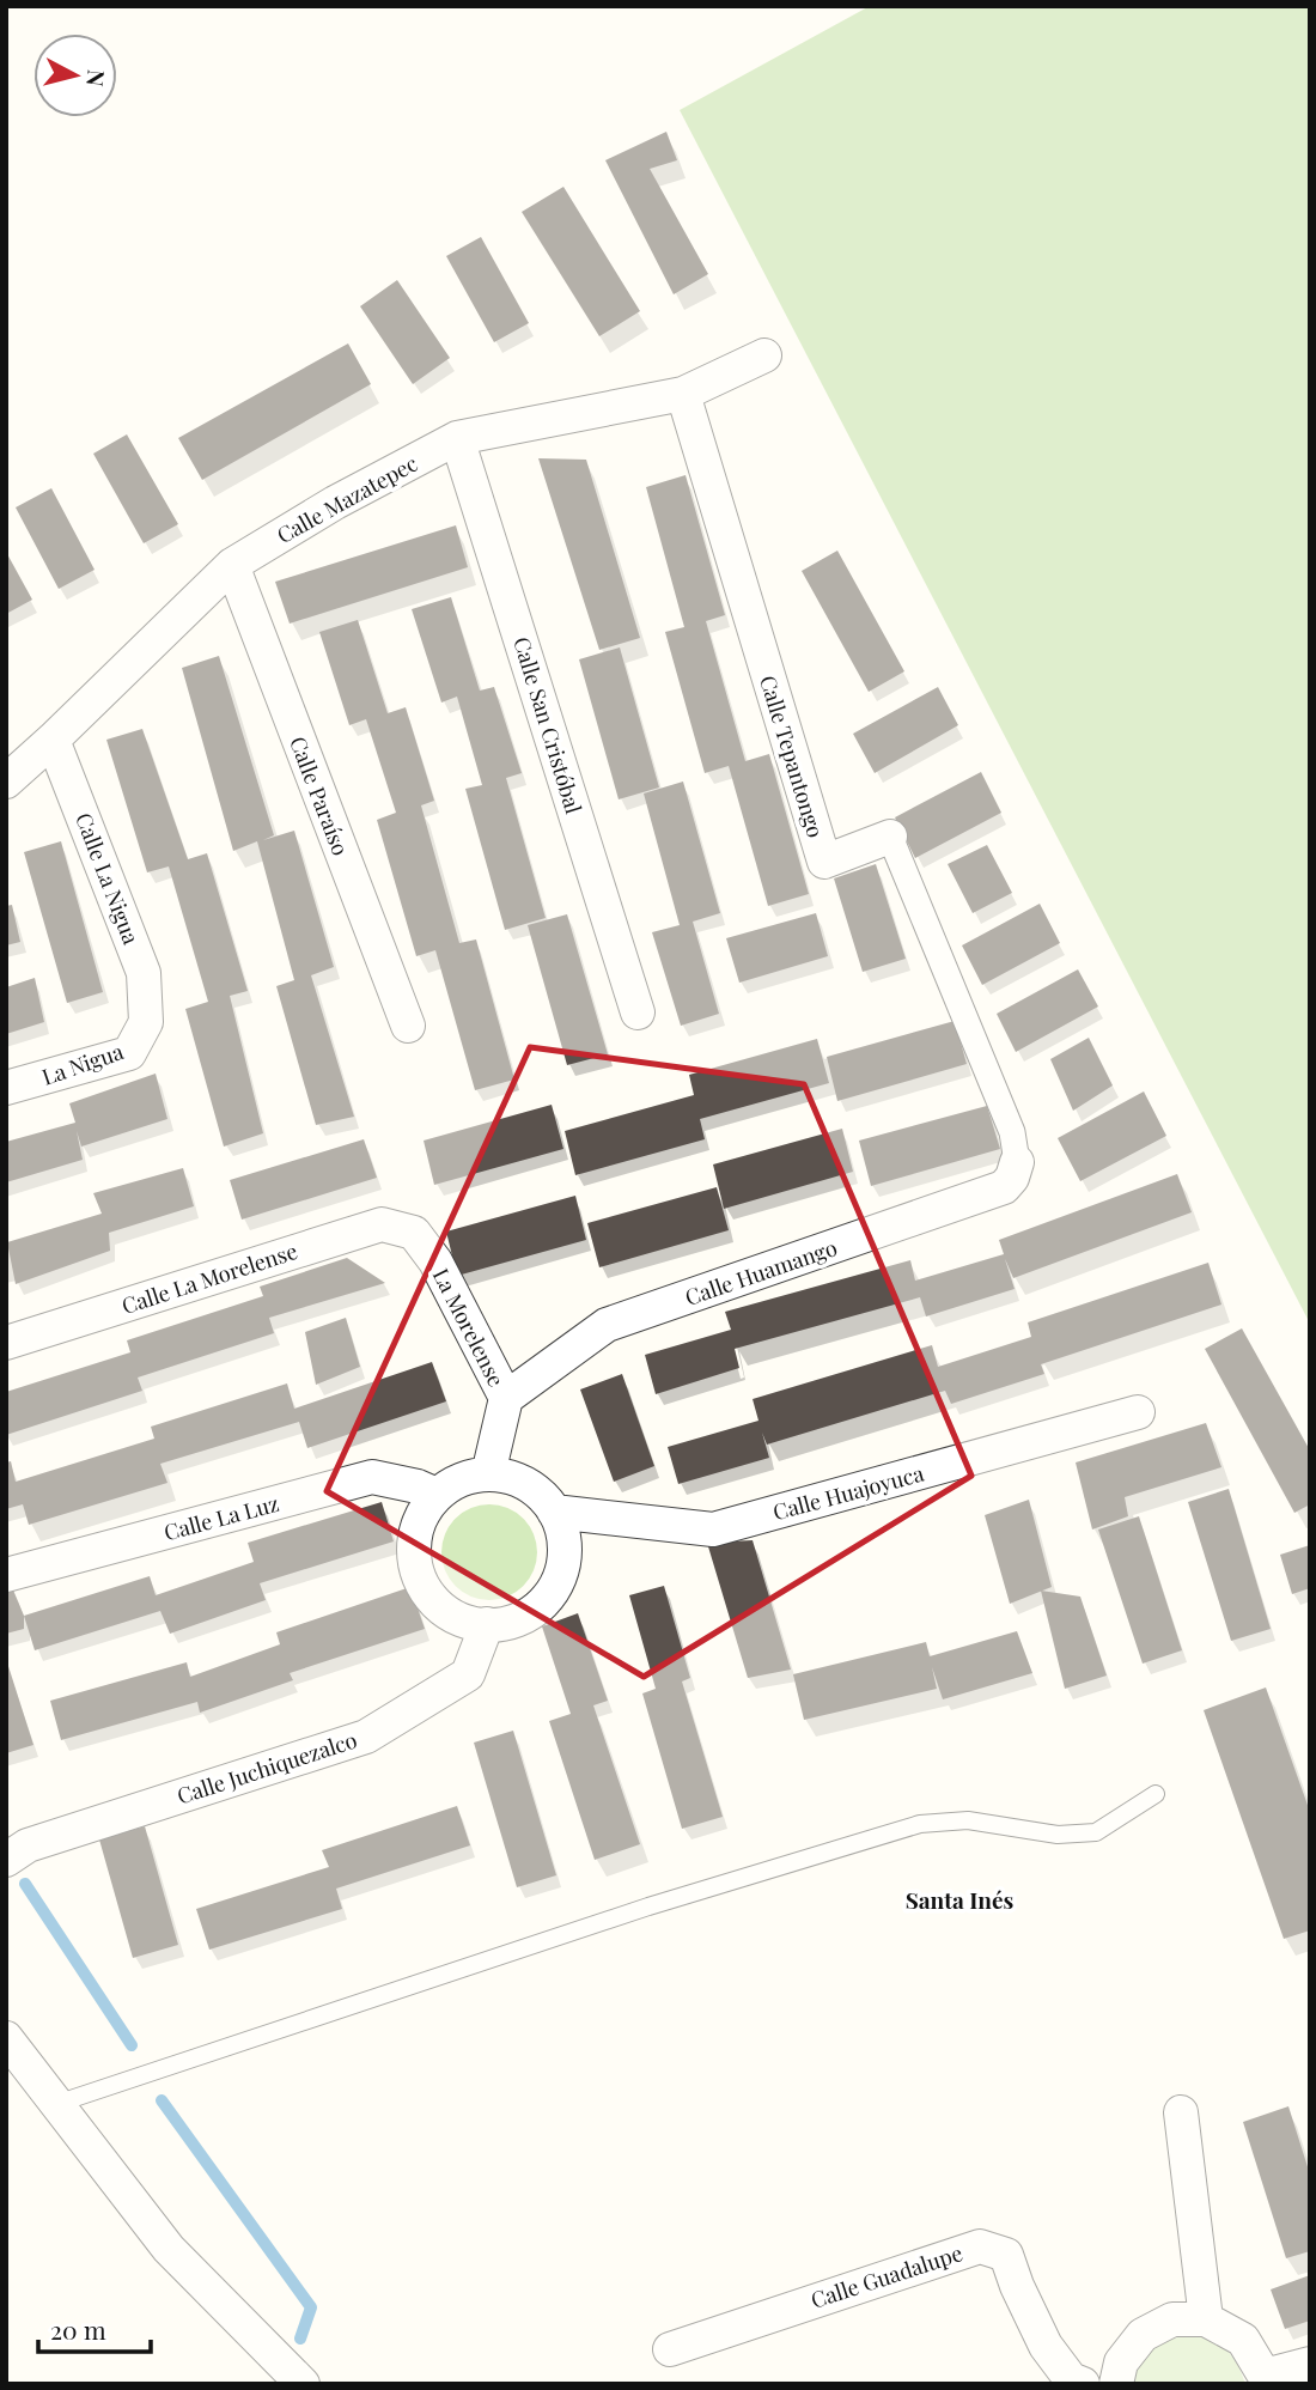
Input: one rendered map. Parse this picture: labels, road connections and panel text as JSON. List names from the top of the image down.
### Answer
{
  "streets": {
    "street": [
      "Calle Mazatepec",
      "Calle San Cristóbal",
      "Calle Tepantongo",
      "Calle Paraíso",
      "Calle La Nigua",
      "La Nigua",
      "Calle Huamango",
      "Calle La Morelense",
      "La Morelense",
      "Calle Huajoyuca",
      "Calle La Luz",
      "Calle Juchiquezalco",
      "Calle Guadalupe"
    ]
  },
  "crossings": [
    ["Calle Mazatepec", "Calle San Cristóbal"],
    ["Calle Mazatepec", "Calle Tepantongo"],
    ["Calle Mazatepec", "Calle Paraíso"],
    ["Calle Mazatepec", "Calle La Nigua"],
    ["Calle Tepantongo", "Calle Huamango"],
    ["Calle La Nigua", "La Nigua"],
    ["Calle Huamango", "La Morelense"],
    ["Calle La Morelense", "La Morelense"],
    ["La Morelense", "Calle Huajoyuca"],
    ["La Morelense", "Calle La Luz"],
    ["La Morelense", "Calle Juchiquezalco"],
    ["Calle Huajoyuca", "Calle La Luz"],
    ["Calle Huajoyuca", "Calle Juchiquezalco"],
    ["Calle La Luz", "Calle Juchiquezalco"]
  ],
  "districts": ["Santa Inés"],
  "scale_bar": "20 m",
  "north": "right"
}
